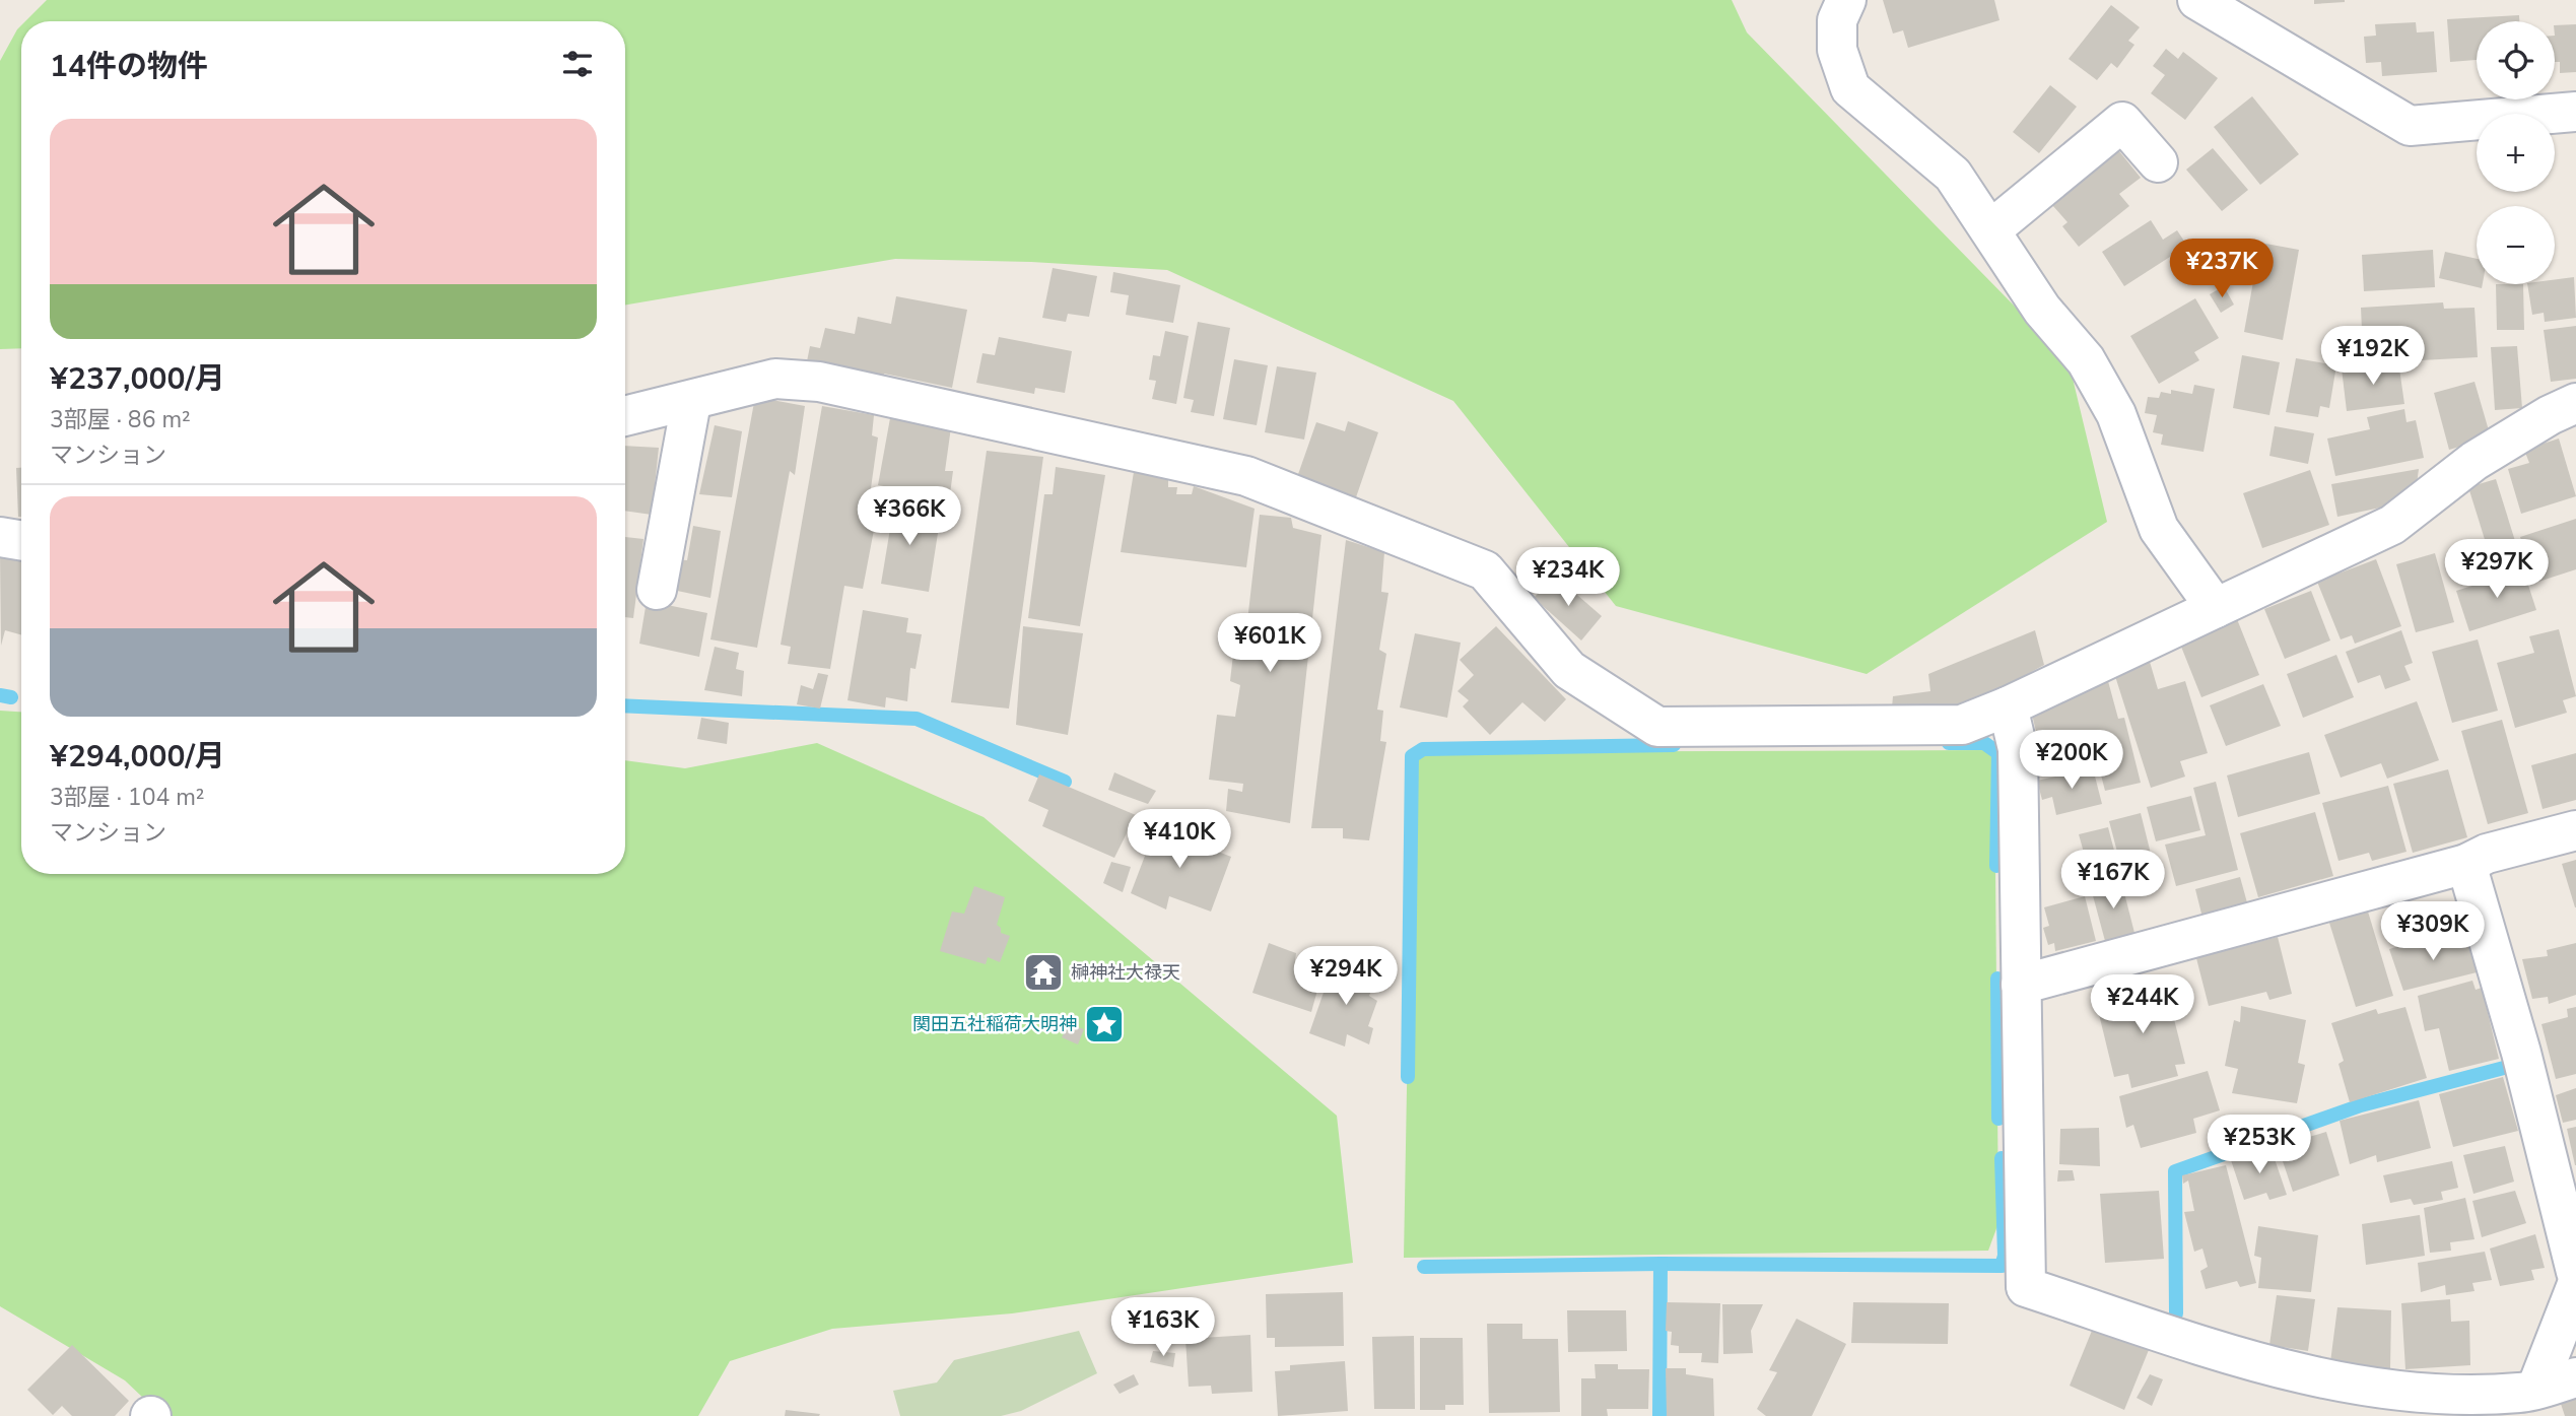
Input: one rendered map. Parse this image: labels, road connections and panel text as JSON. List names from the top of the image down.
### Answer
{
  "places": {
    "temple": ["榊神社大禄天"],
    "place": ["関田五社稲荷大明神"]
  },
  "page": {
    "map_buttons": ["+", "−"],
    "heading": "14件の物件",
    "list": [
      {
        "name": "¥237,000/月",
        "note": "3部屋 · 86 m² · マンション"
      },
      {
        "name": "¥294,000/月",
        "note": "3部屋 · 104 m² · マンション"
      }
    ],
    "price": [
      "¥237K",
      "¥192K",
      "¥366K",
      "¥297K",
      "¥234K",
      "¥601K",
      "¥200K",
      "¥410K",
      "¥167K",
      "¥309K",
      "¥294K",
      "¥244K",
      "¥253K",
      "¥163K"
    ]
  }
}
